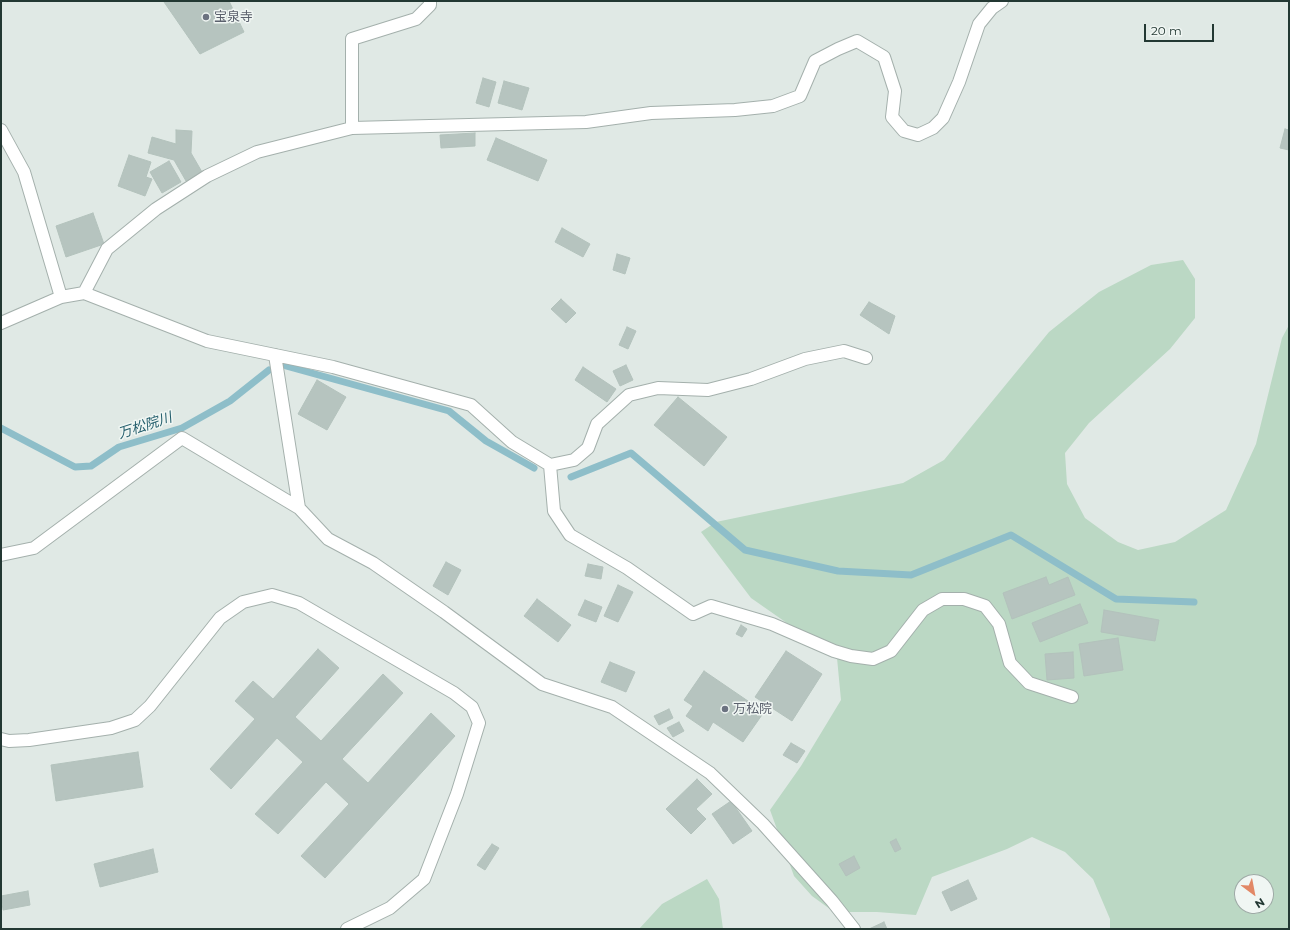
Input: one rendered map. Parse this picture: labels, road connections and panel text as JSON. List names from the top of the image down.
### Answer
{
  "water": ["万松院川"],
  "places": ["宝泉寺", "万松院"],
  "scale_bar": "20 m",
  "north": "bottom right"
}
